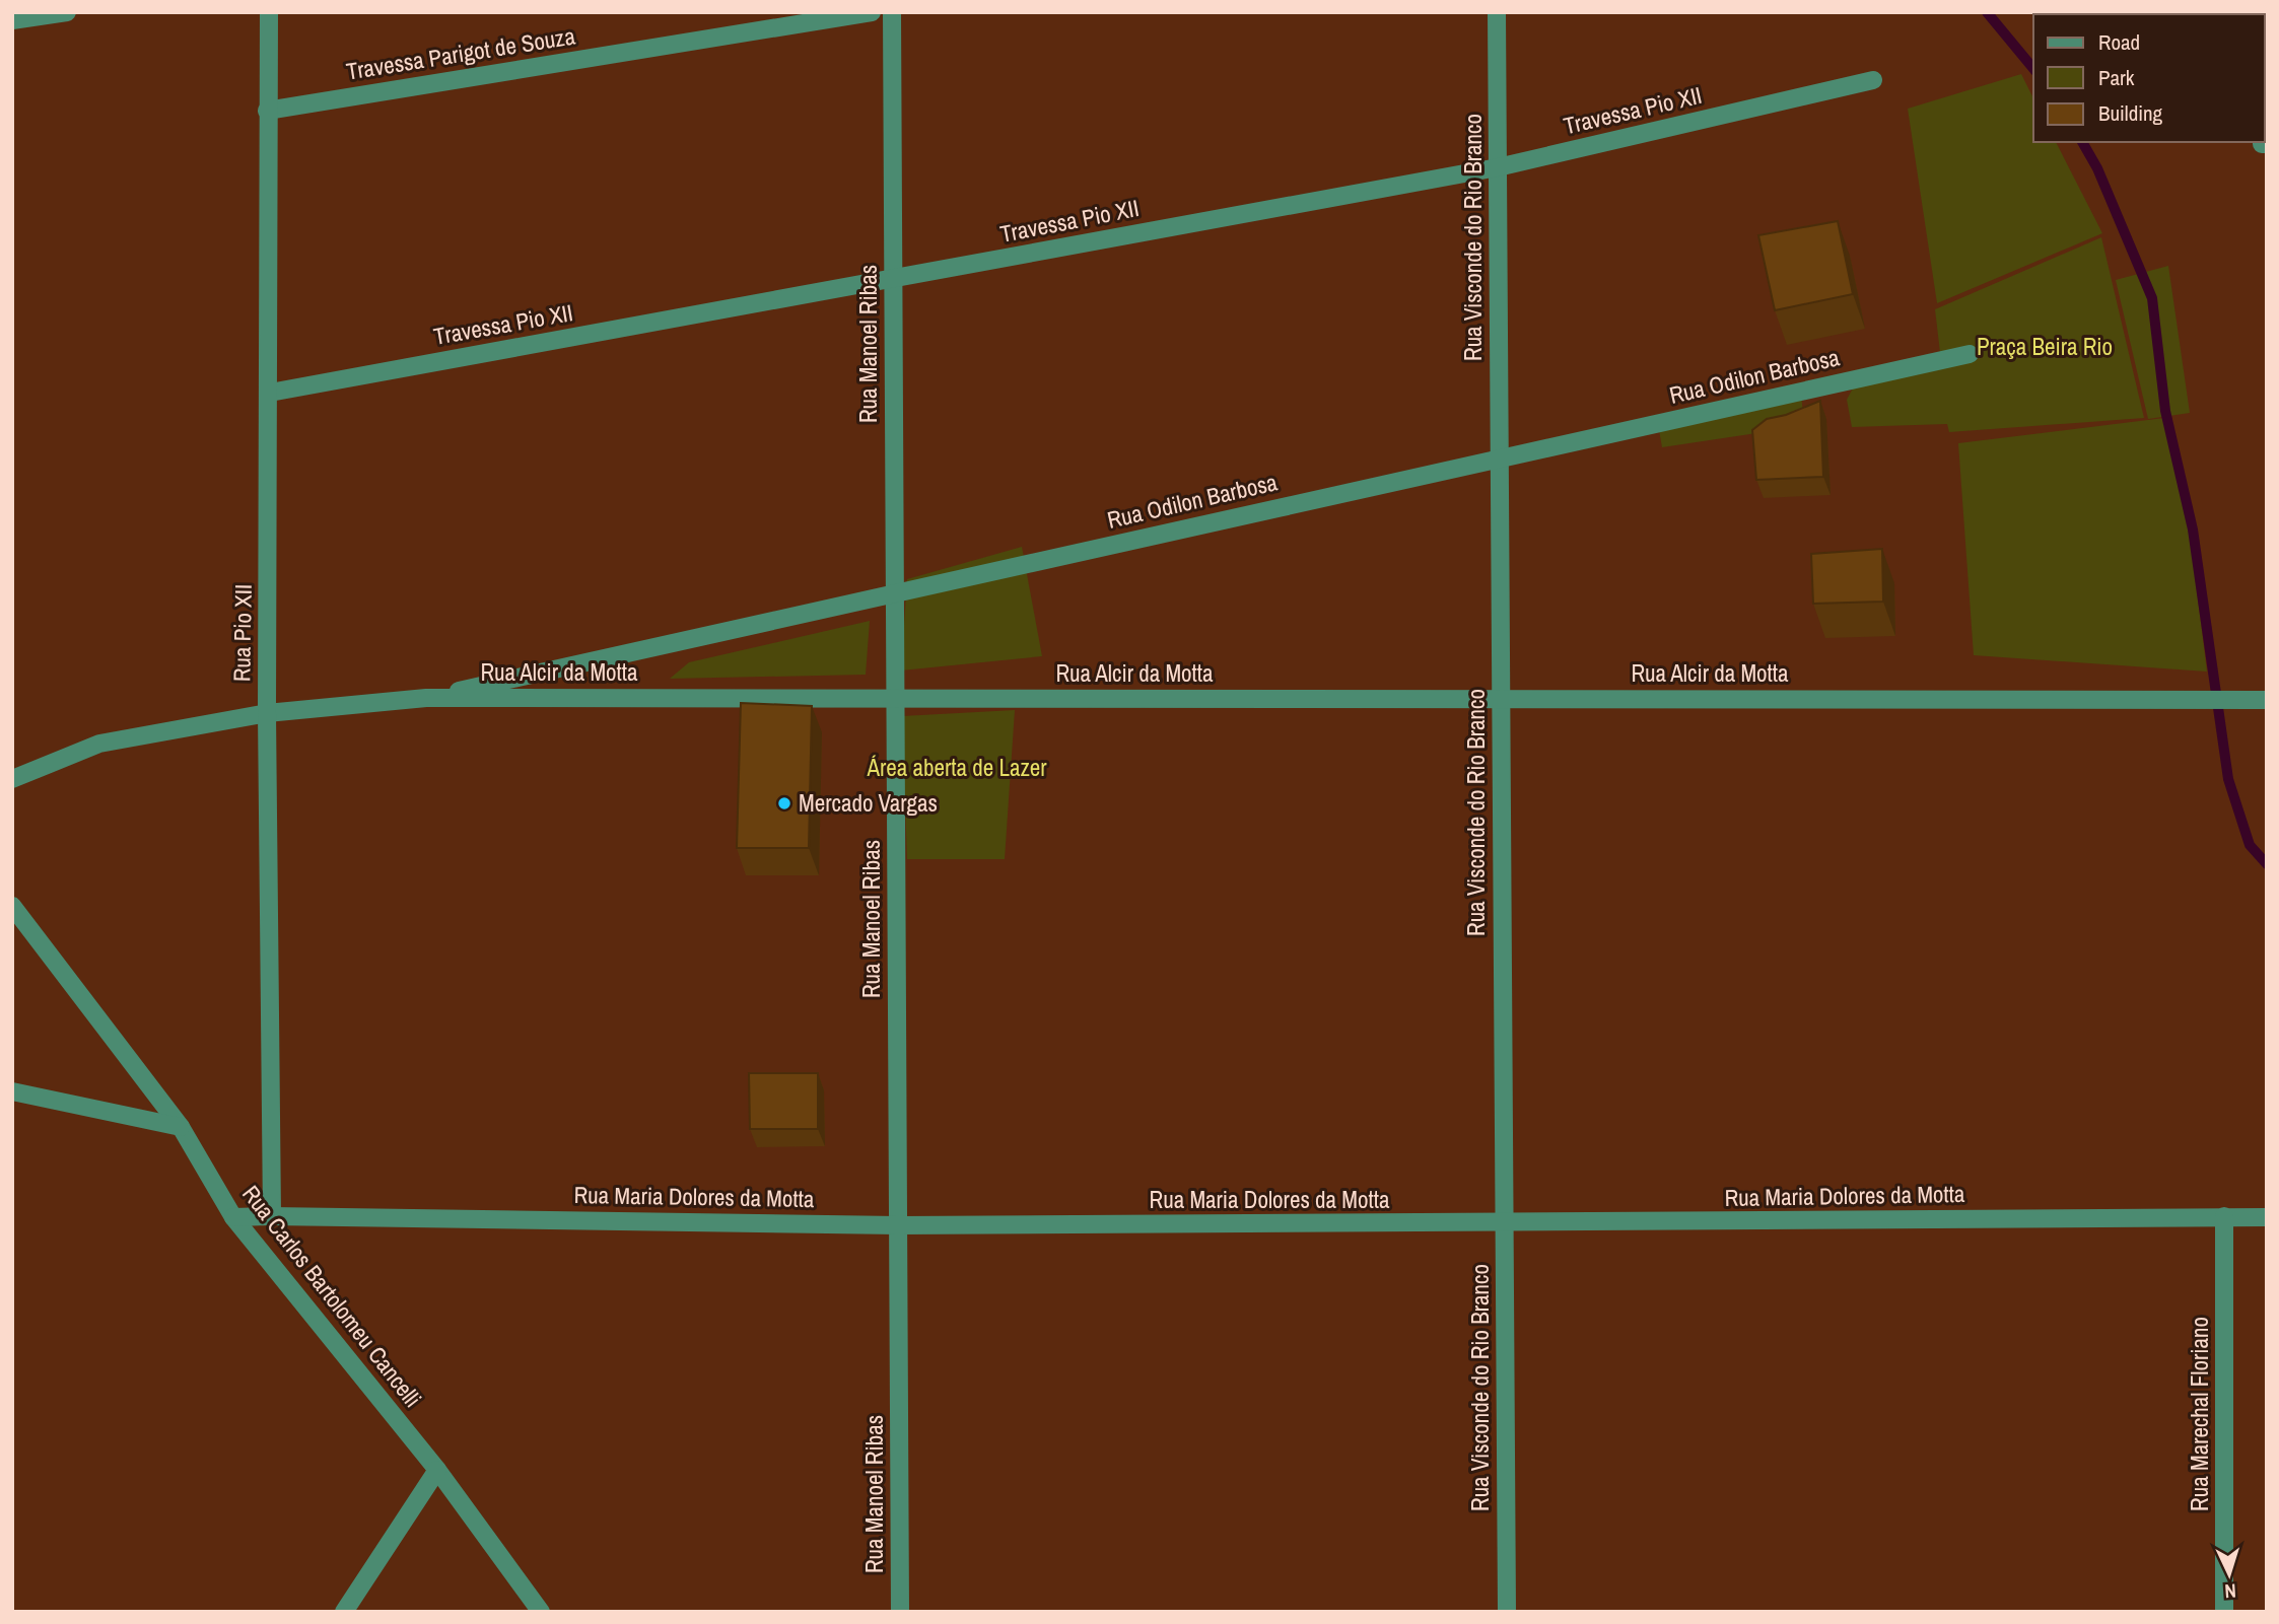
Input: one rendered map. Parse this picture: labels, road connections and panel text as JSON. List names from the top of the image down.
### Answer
{
  "streets": {
    "street": [
      "Travessa Parigot de Souza",
      "Travessa Pio XII",
      "Rua Visconde do Rio Branco",
      "Rua Manoel Ribas",
      "Rua Odilon Barbosa",
      "Rua Pio XII",
      "Rua Alcir da Motta",
      "Rua Maria Dolores da Motta",
      "Rua Carlos Bartolomeu Cancelli",
      "Rua Marechal Floriano"
    ]
  },
  "crossings": [
    ["Travessa Parigot de Souza", "Rua Pio XII"],
    ["Travessa Pio XII", "Rua Visconde do Rio Branco"],
    ["Travessa Pio XII", "Rua Manoel Ribas"],
    ["Travessa Pio XII", "Rua Pio XII"],
    ["Rua Visconde do Rio Branco", "Rua Odilon Barbosa"],
    ["Rua Visconde do Rio Branco", "Rua Alcir da Motta"],
    ["Rua Visconde do Rio Branco", "Rua Maria Dolores da Motta"],
    ["Rua Manoel Ribas", "Rua Odilon Barbosa"],
    ["Rua Manoel Ribas", "Rua Alcir da Motta"],
    ["Rua Manoel Ribas", "Rua Maria Dolores da Motta"],
    ["Rua Odilon Barbosa", "Rua Alcir da Motta"],
    ["Rua Pio XII", "Rua Alcir da Motta"],
    ["Rua Pio XII", "Rua Maria Dolores da Motta"],
    ["Rua Maria Dolores da Motta", "Rua Marechal Floriano"]
  ],
  "parks": ["Praça Beira Rio", "Área aberta de Lazer"],
  "places": ["Mercado Vargas"],
  "legend": ["Road", "Park", "Building"],
  "north": "bottom"
}
